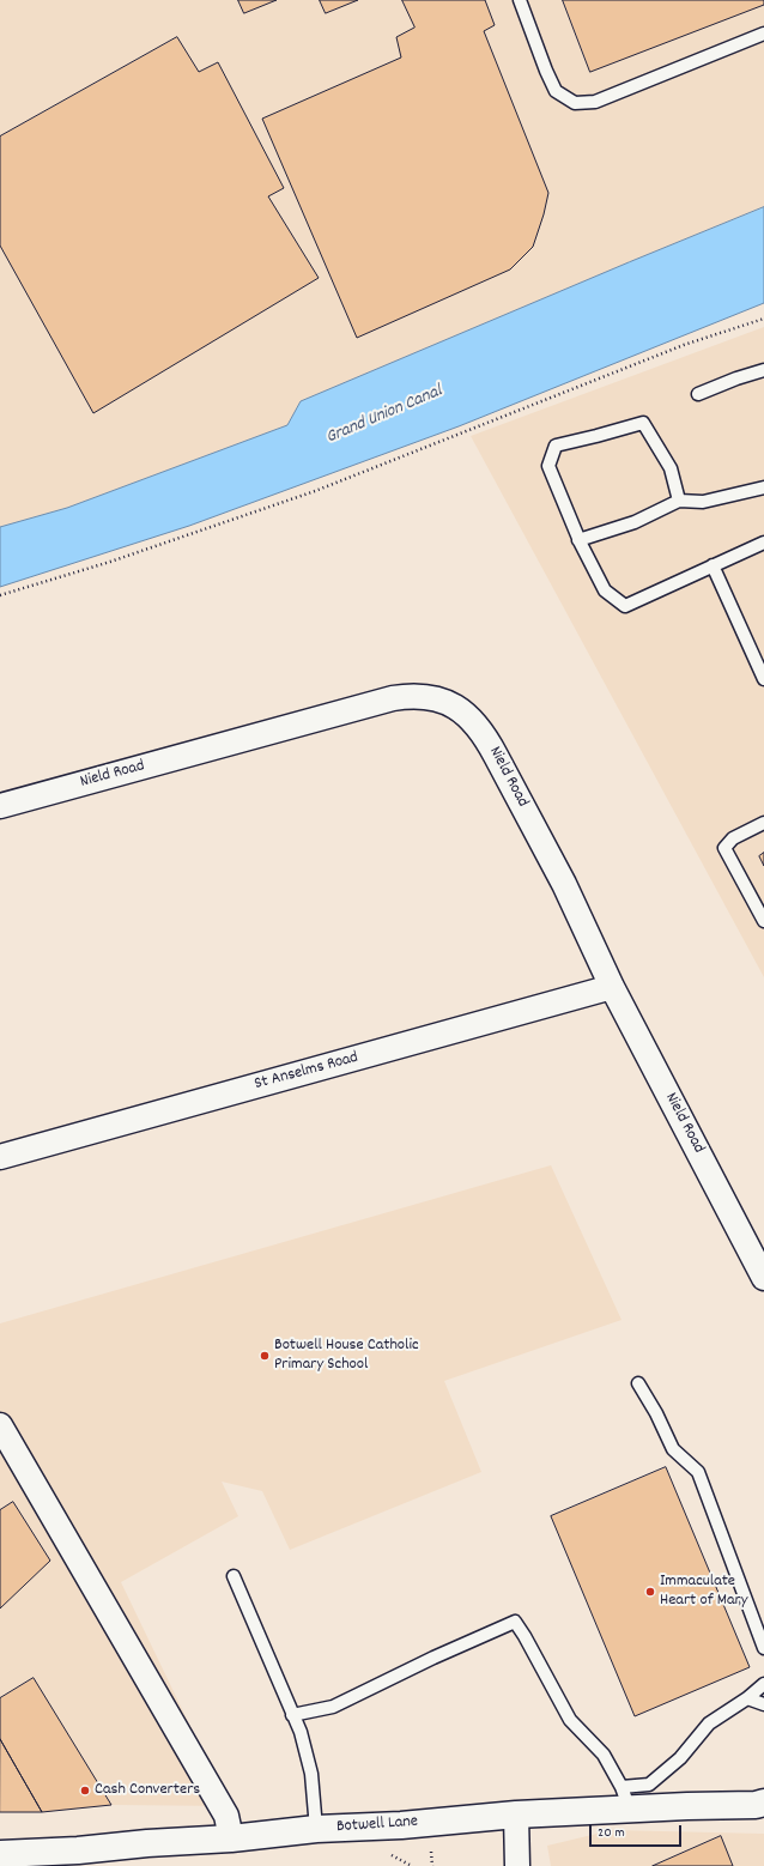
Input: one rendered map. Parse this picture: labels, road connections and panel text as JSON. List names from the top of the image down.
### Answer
{
  "streets": {
    "street": ["Nield Road", "St Anselms Road", "Botwell Lane"]
  },
  "crossings": [
    ["Nield Road", "St Anselms Road"]
  ],
  "water": ["Grand Union Canal"],
  "places": ["Botwell House Catholic Primary School", "Immaculate Heart of Mary", "Cash Converters"],
  "scale_bar": "20 m"
}
